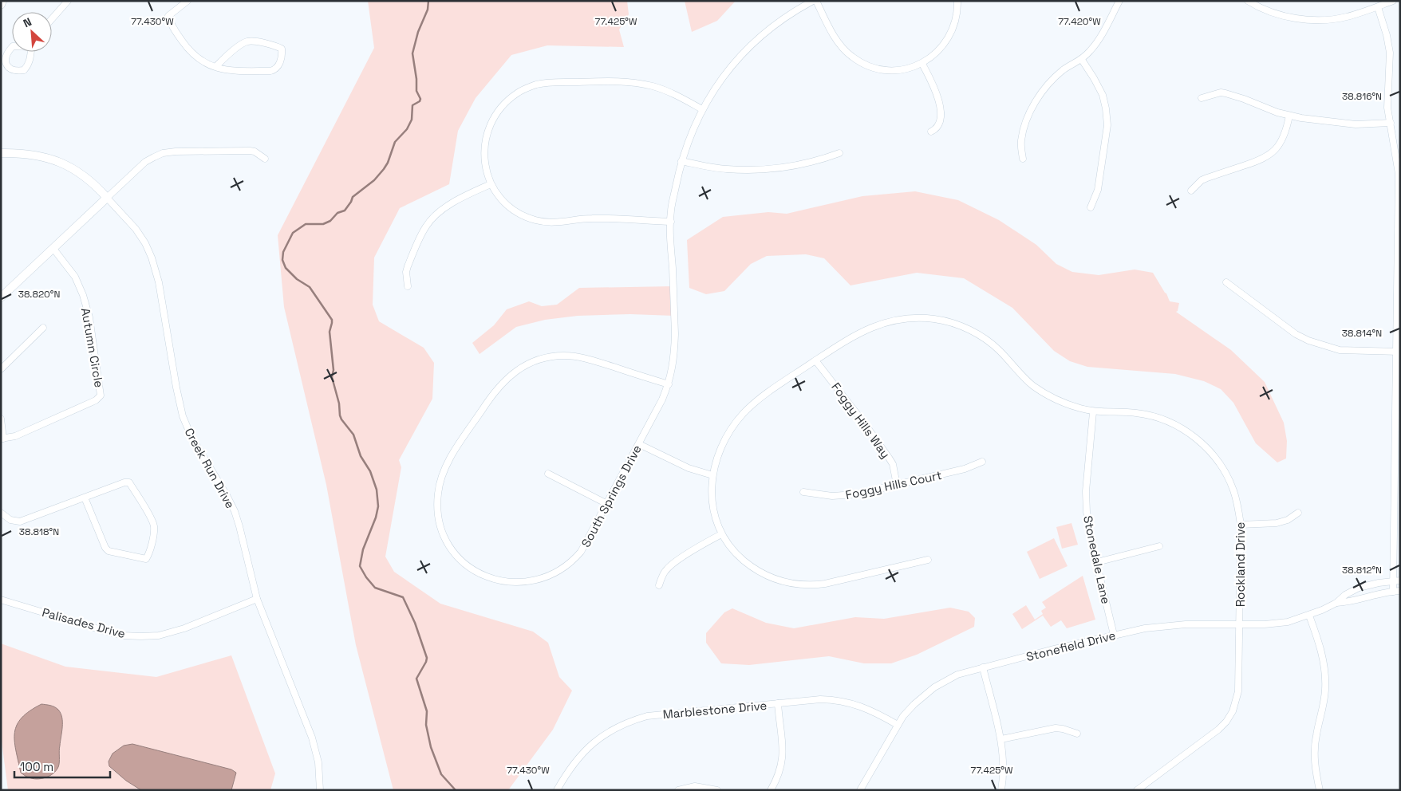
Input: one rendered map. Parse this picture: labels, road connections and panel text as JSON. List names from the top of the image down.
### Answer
{
  "streets": {
    "street": [
      "Autumn Circle",
      "Foggy Hills Way",
      "Creek Run Drive",
      "Foggy Hills Court",
      "South Springs Drive",
      "Stonedale Lane",
      "Rockland Drive",
      "Palisades Drive",
      "Stonefield Drive",
      "Marblestone Drive"
    ]
  },
  "crossings": [
    ["Foggy Hills Way", "Foggy Hills Court"],
    ["Foggy Hills Way", "Rockland Drive"],
    ["Creek Run Drive", "Palisades Drive"],
    ["Stonedale Lane", "Rockland Drive"],
    ["Stonedale Lane", "Stonefield Drive"],
    ["Rockland Drive", "Stonefield Drive"],
    ["Stonefield Drive", "Marblestone Drive"]
  ],
  "scale_bar": "100 m",
  "north": "top left",
  "coordinates": [
    "77.430°W",
    "77.425°W",
    "77.420°W",
    "38.816°N",
    "38.820°N",
    "38.814°N",
    "38.818°N",
    "38.812°N"
  ]
}
